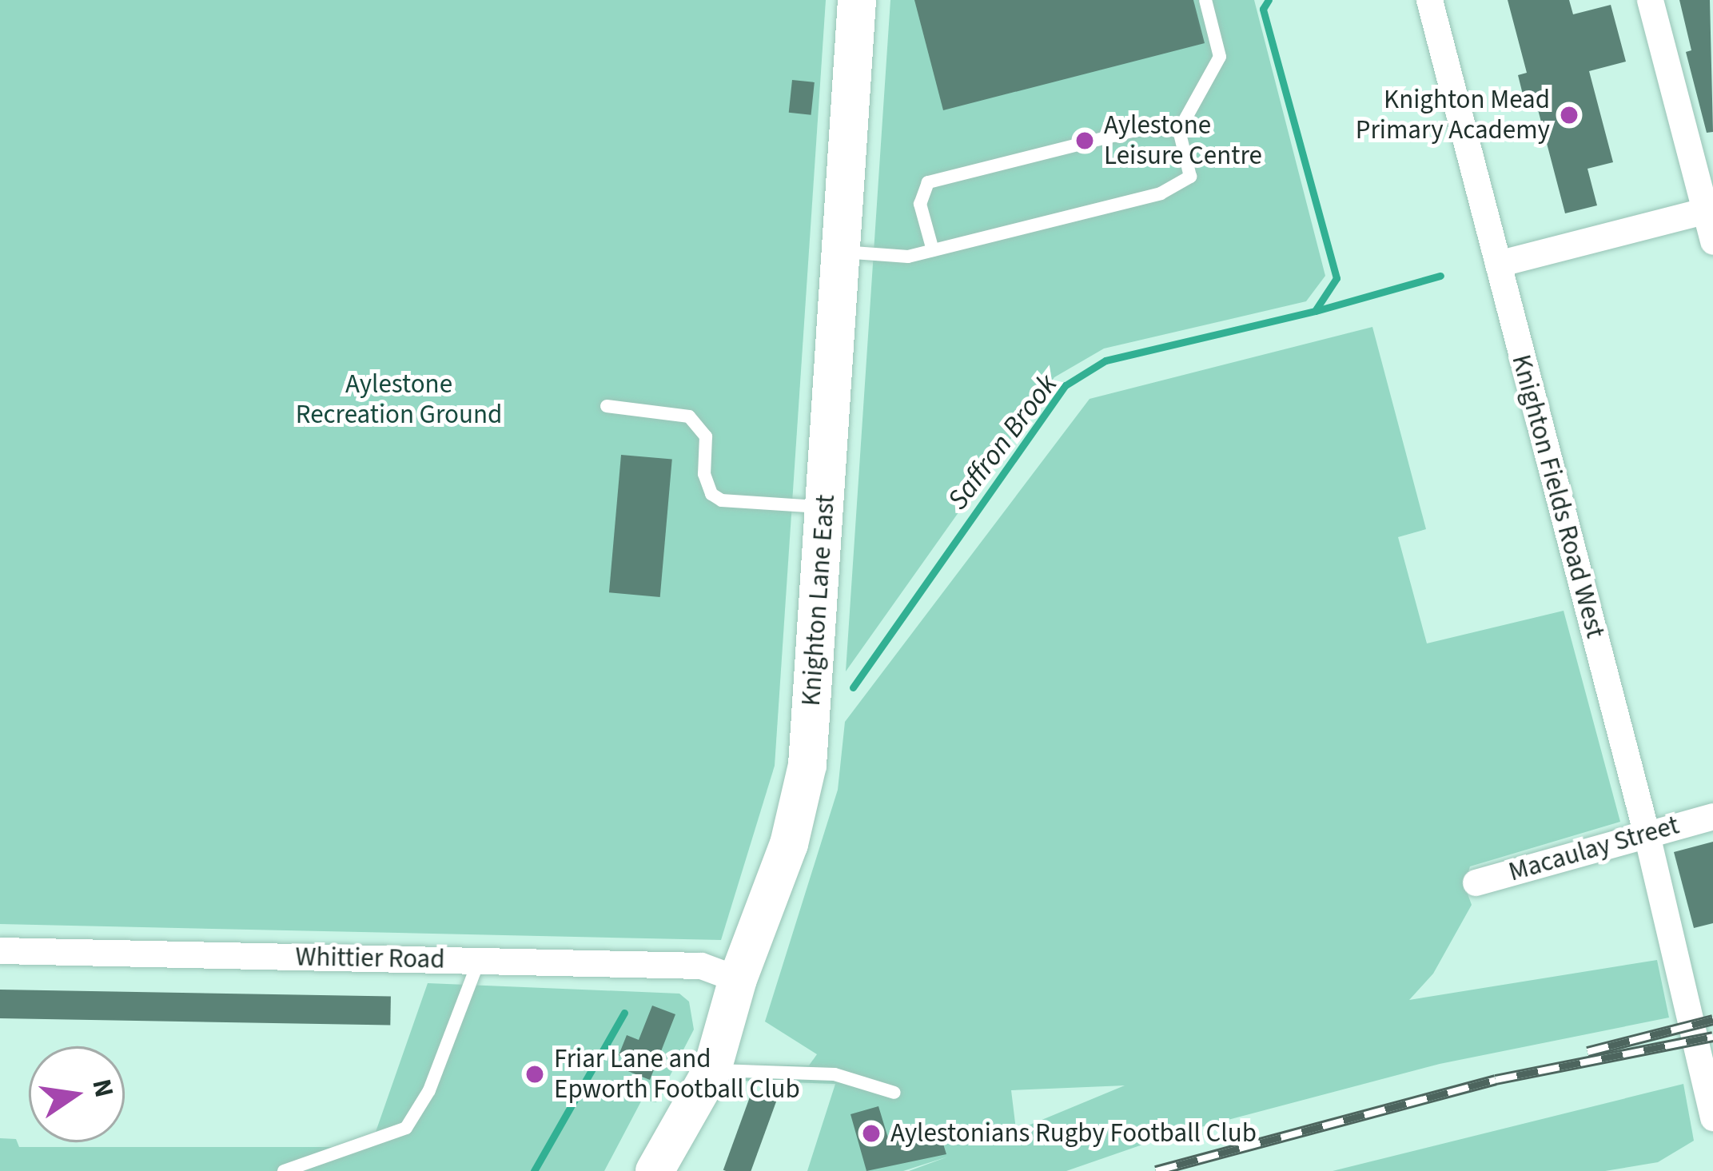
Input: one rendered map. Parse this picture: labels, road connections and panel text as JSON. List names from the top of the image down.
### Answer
{
  "streets": {
    "street": [
      "Knighton Fields Road West",
      "Knighton Lane East",
      "Macaulay Street",
      "Whittier Road"
    ]
  },
  "crossings": [
    ["Knighton Fields Road West", "Macaulay Street"],
    ["Knighton Lane East", "Whittier Road"]
  ],
  "water": ["Saffron Brook"],
  "parks": ["Aylestone Recreation Ground"],
  "places": [
    "Knighton Mead Primary Academy",
    "Aylestone Leisure Centre",
    "Friar Lane and Epworth Football Club",
    "Aylestonians Rugby Football Club"
  ],
  "north": "right"
}
